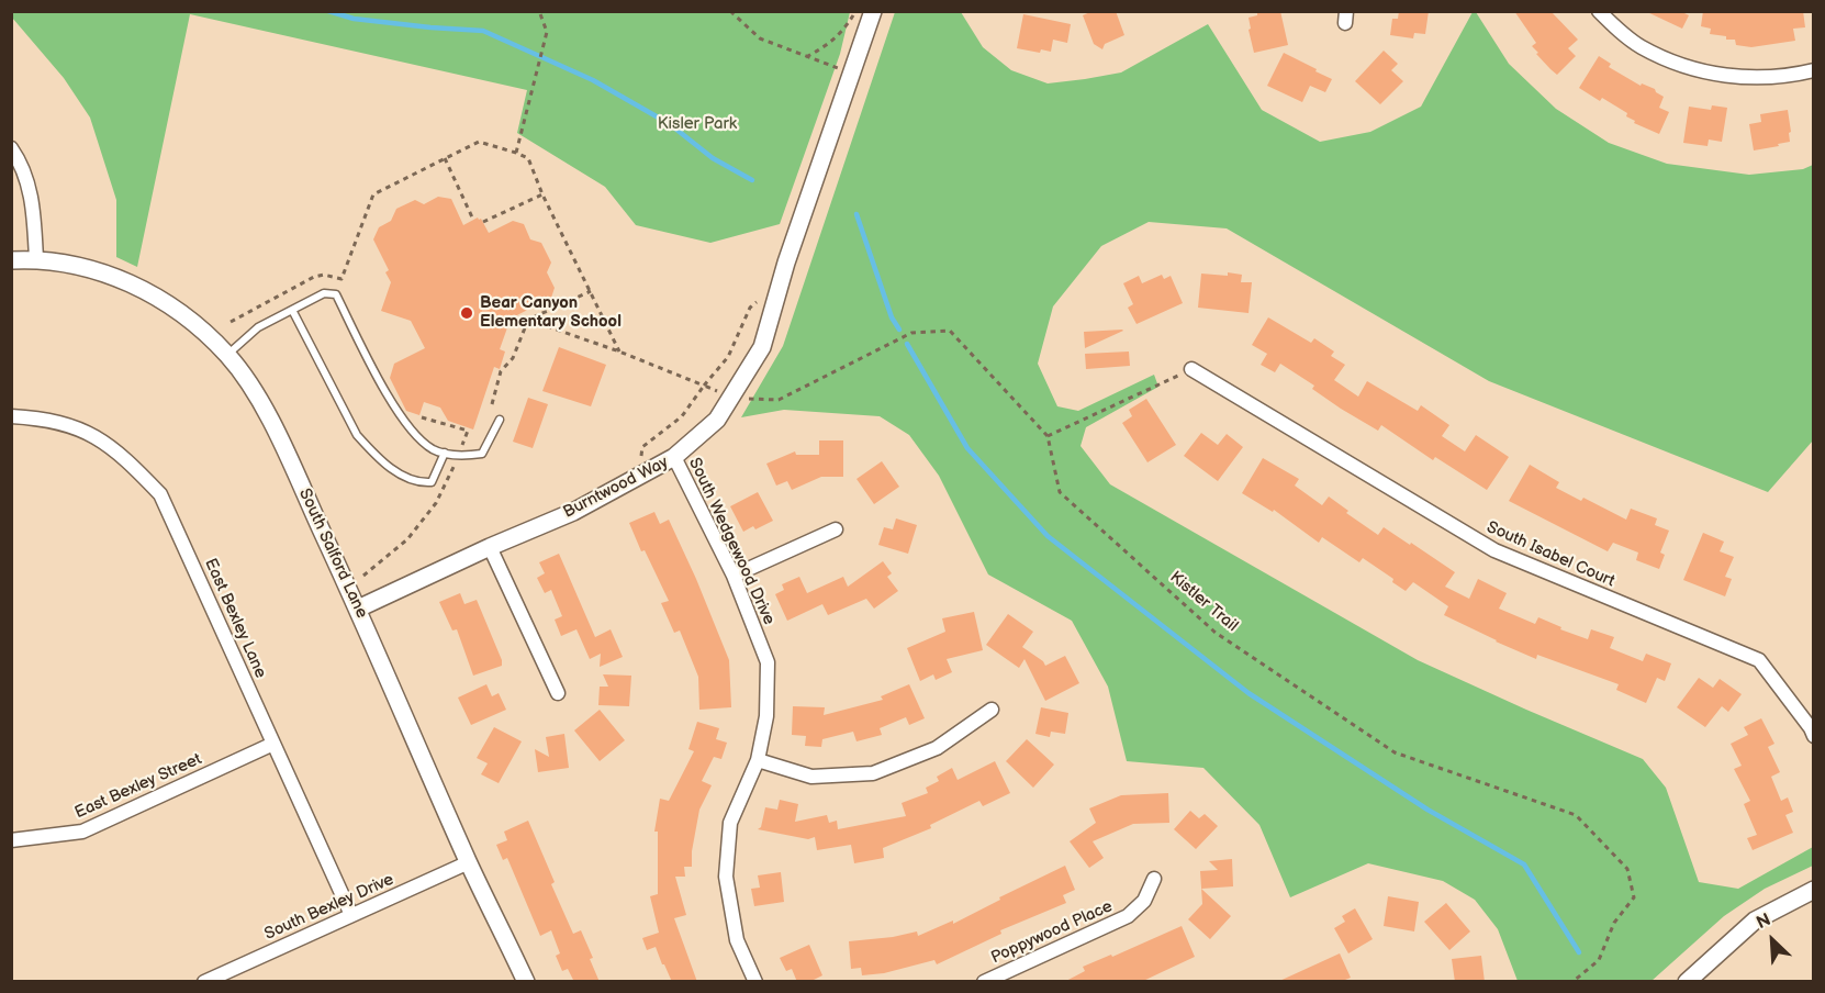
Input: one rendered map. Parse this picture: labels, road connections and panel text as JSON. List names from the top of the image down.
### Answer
{
  "streets": {
    "street": [
      "Burntwood Way",
      "South Wedgewood Drive",
      "South Salford Lane",
      "South Isabel Court",
      "East Bexley Lane",
      "East Bexley Street",
      "South Bexley Drive",
      "Poppywood Place"
    ],
    "path": ["Kistler Trail"]
  },
  "crossings": [
    ["Burntwood Way", "South Wedgewood Drive"],
    ["Burntwood Way", "South Salford Lane"],
    ["South Salford Lane", "South Bexley Drive"],
    ["East Bexley Lane", "East Bexley Street"],
    ["East Bexley Lane", "South Bexley Drive"]
  ],
  "parks": ["Kisler Park"],
  "places": ["Bear Canyon Elementary School"],
  "north": "top left"
}
